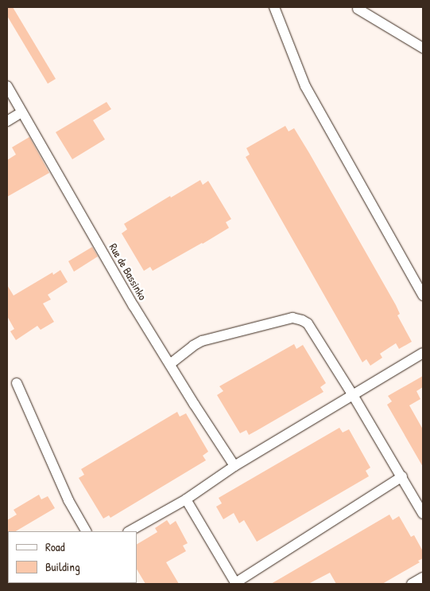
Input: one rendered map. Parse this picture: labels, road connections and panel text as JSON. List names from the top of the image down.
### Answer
{
  "streets": {
    "street": ["Rue de Bassinko"]
  },
  "legend": ["Road", "Building"]
}
